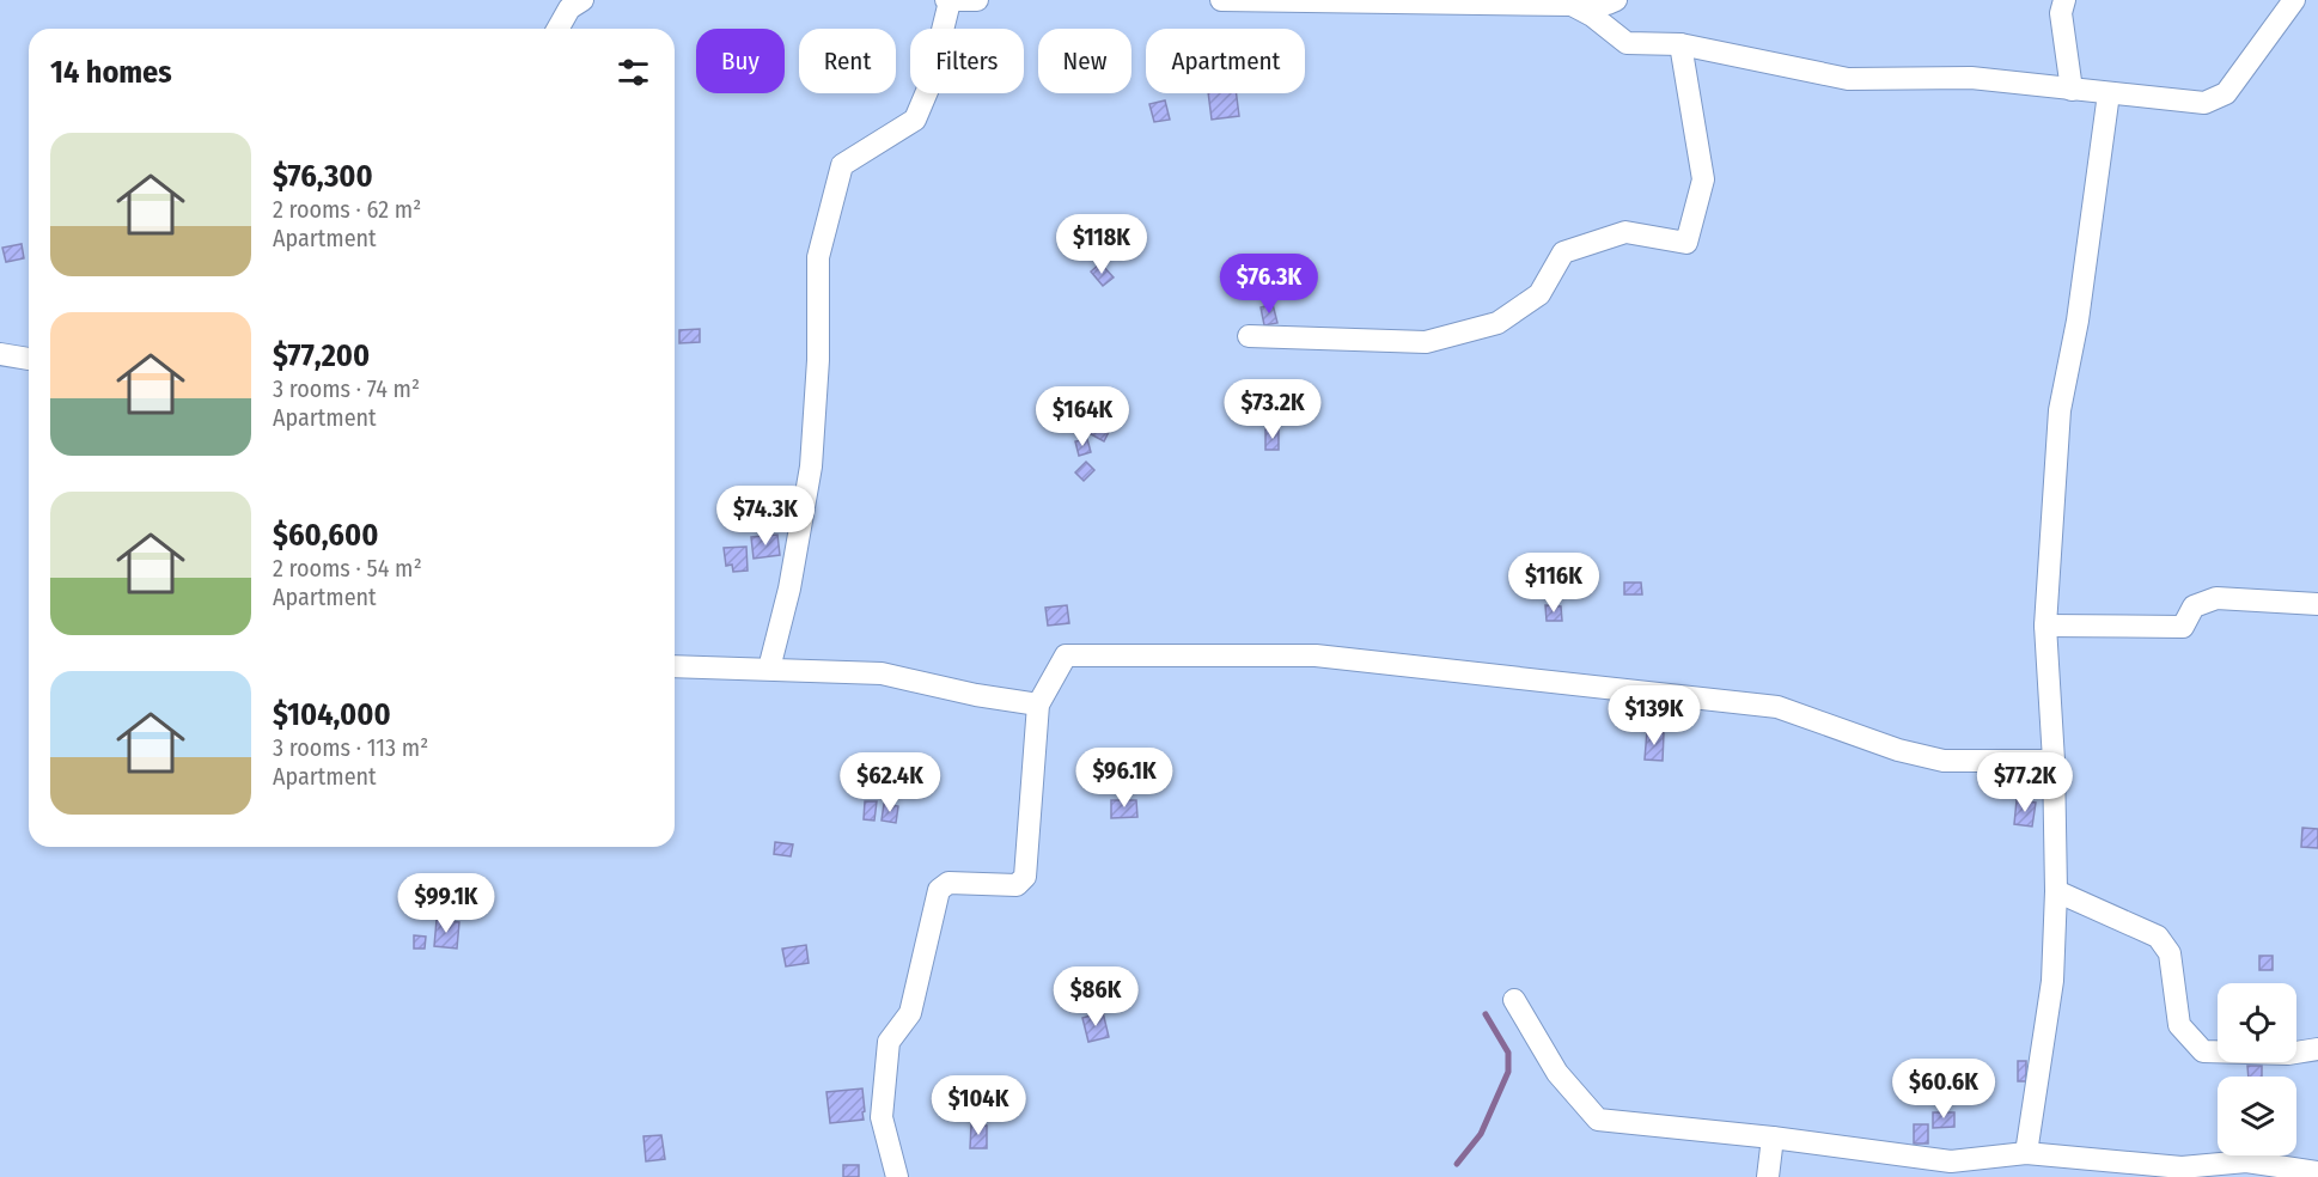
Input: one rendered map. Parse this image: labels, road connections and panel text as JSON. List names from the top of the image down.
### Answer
{
  "page": {
    "chip": [
      "Buy",
      "Rent",
      "Filters",
      "New",
      "Apartment"
    ],
    "heading": "14 homes",
    "list": [
      {
        "name": "$76,300",
        "note": "2 rooms · 62 m² · Apartment"
      },
      {
        "name": "$77,200",
        "note": "3 rooms · 74 m² · Apartment"
      },
      {
        "name": "$60,600",
        "note": "2 rooms · 54 m² · Apartment"
      },
      {
        "name": "$104,000",
        "note": "3 rooms · 113 m² · Apartment"
      }
    ],
    "price": [
      "$118K",
      "$76.3K",
      "$73.2K",
      "$164K",
      "$74.3K",
      "$116K",
      "$139K",
      "$96.1K",
      "$62.4K",
      "$77.2K",
      "$99.1K",
      "$86K",
      "$60.6K",
      "$104K"
    ]
  }
}
